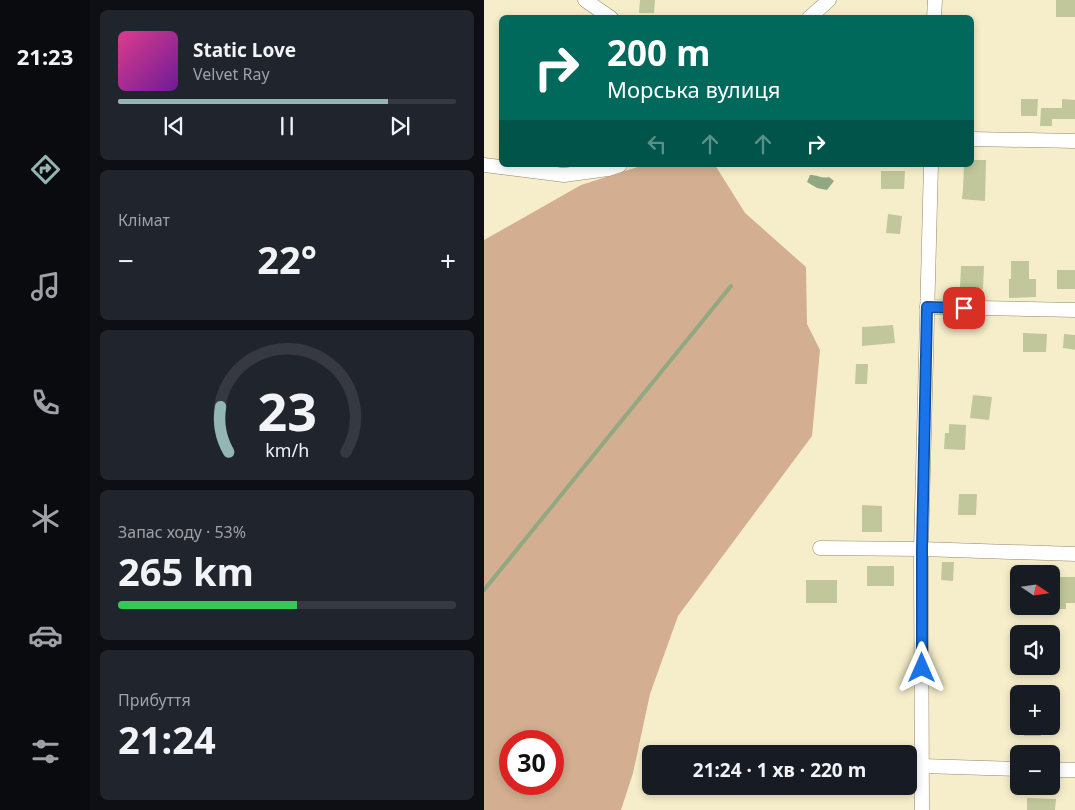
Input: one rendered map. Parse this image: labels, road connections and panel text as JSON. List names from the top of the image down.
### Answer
{
  "north": "right",
  "page": {
    "tabs": "21:23",
    "turn": ["200 m", "Морська вулиця"],
    "song": ["Static Love", "Velvet Ray"],
    "tile": [
      "Клімат",
      ["Запас ходу · 53%", "265 km"],
      ["Прибуття", "21:24"]
    ],
    "heat": ["−", "22°", "+"],
    "map_buttons": ["+", "−"],
    "limit": "30",
    "trip": "21:24 · 1 хв · 220 m",
    "gauge": ["23", "km/h"]
  }
}
